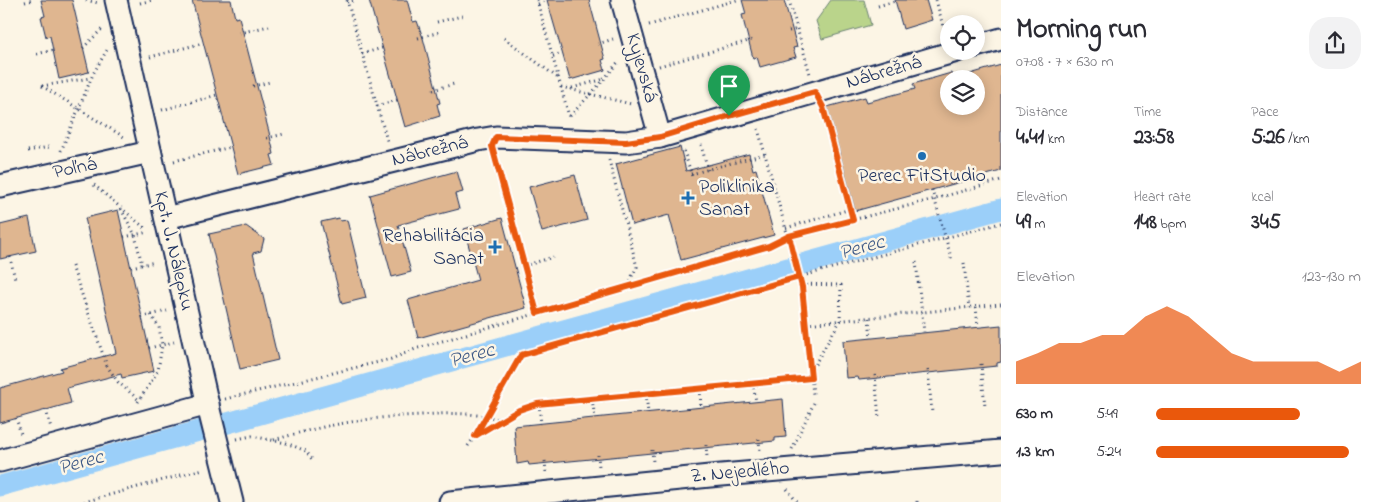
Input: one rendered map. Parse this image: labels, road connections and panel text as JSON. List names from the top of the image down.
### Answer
{
  "streets": {
    "street": [
      "Kyjevská",
      "Nábrežná",
      "Poľná",
      "Kpt. J. Nálepku",
      "Z. Nejedlého"
    ]
  },
  "crossings": [
    ["Kyjevská", "Nábrežná"],
    ["Nábrežná", "Kpt. J. Nálepku"],
    ["Poľná", "Kpt. J. Nálepku"]
  ],
  "water": ["Perec"],
  "places": {
    "other": ["Perec FitStudio"],
    "health": ["Poliklinika Sanat", "Rehabilitácia Sanat"]
  },
  "page": {
    "heading": ["Morning run", "07:08 · 7 × 630 m"],
    "stats": [
      ["Distance", "4.41 km"],
      ["Time", "23:58"],
      ["Pace", "5:26 /km"],
      ["Elevation", "49 m"],
      ["Heart rate", "148 bpm"],
      ["kcal", "345"]
    ],
    "chart": ["Elevation", "123–130 m"],
    "list": [
      {
        "name": "630 m",
        "note": "5:49"
      },
      {
        "name": "1.3 km",
        "note": "5:24"
      }
    ]
  }
}
